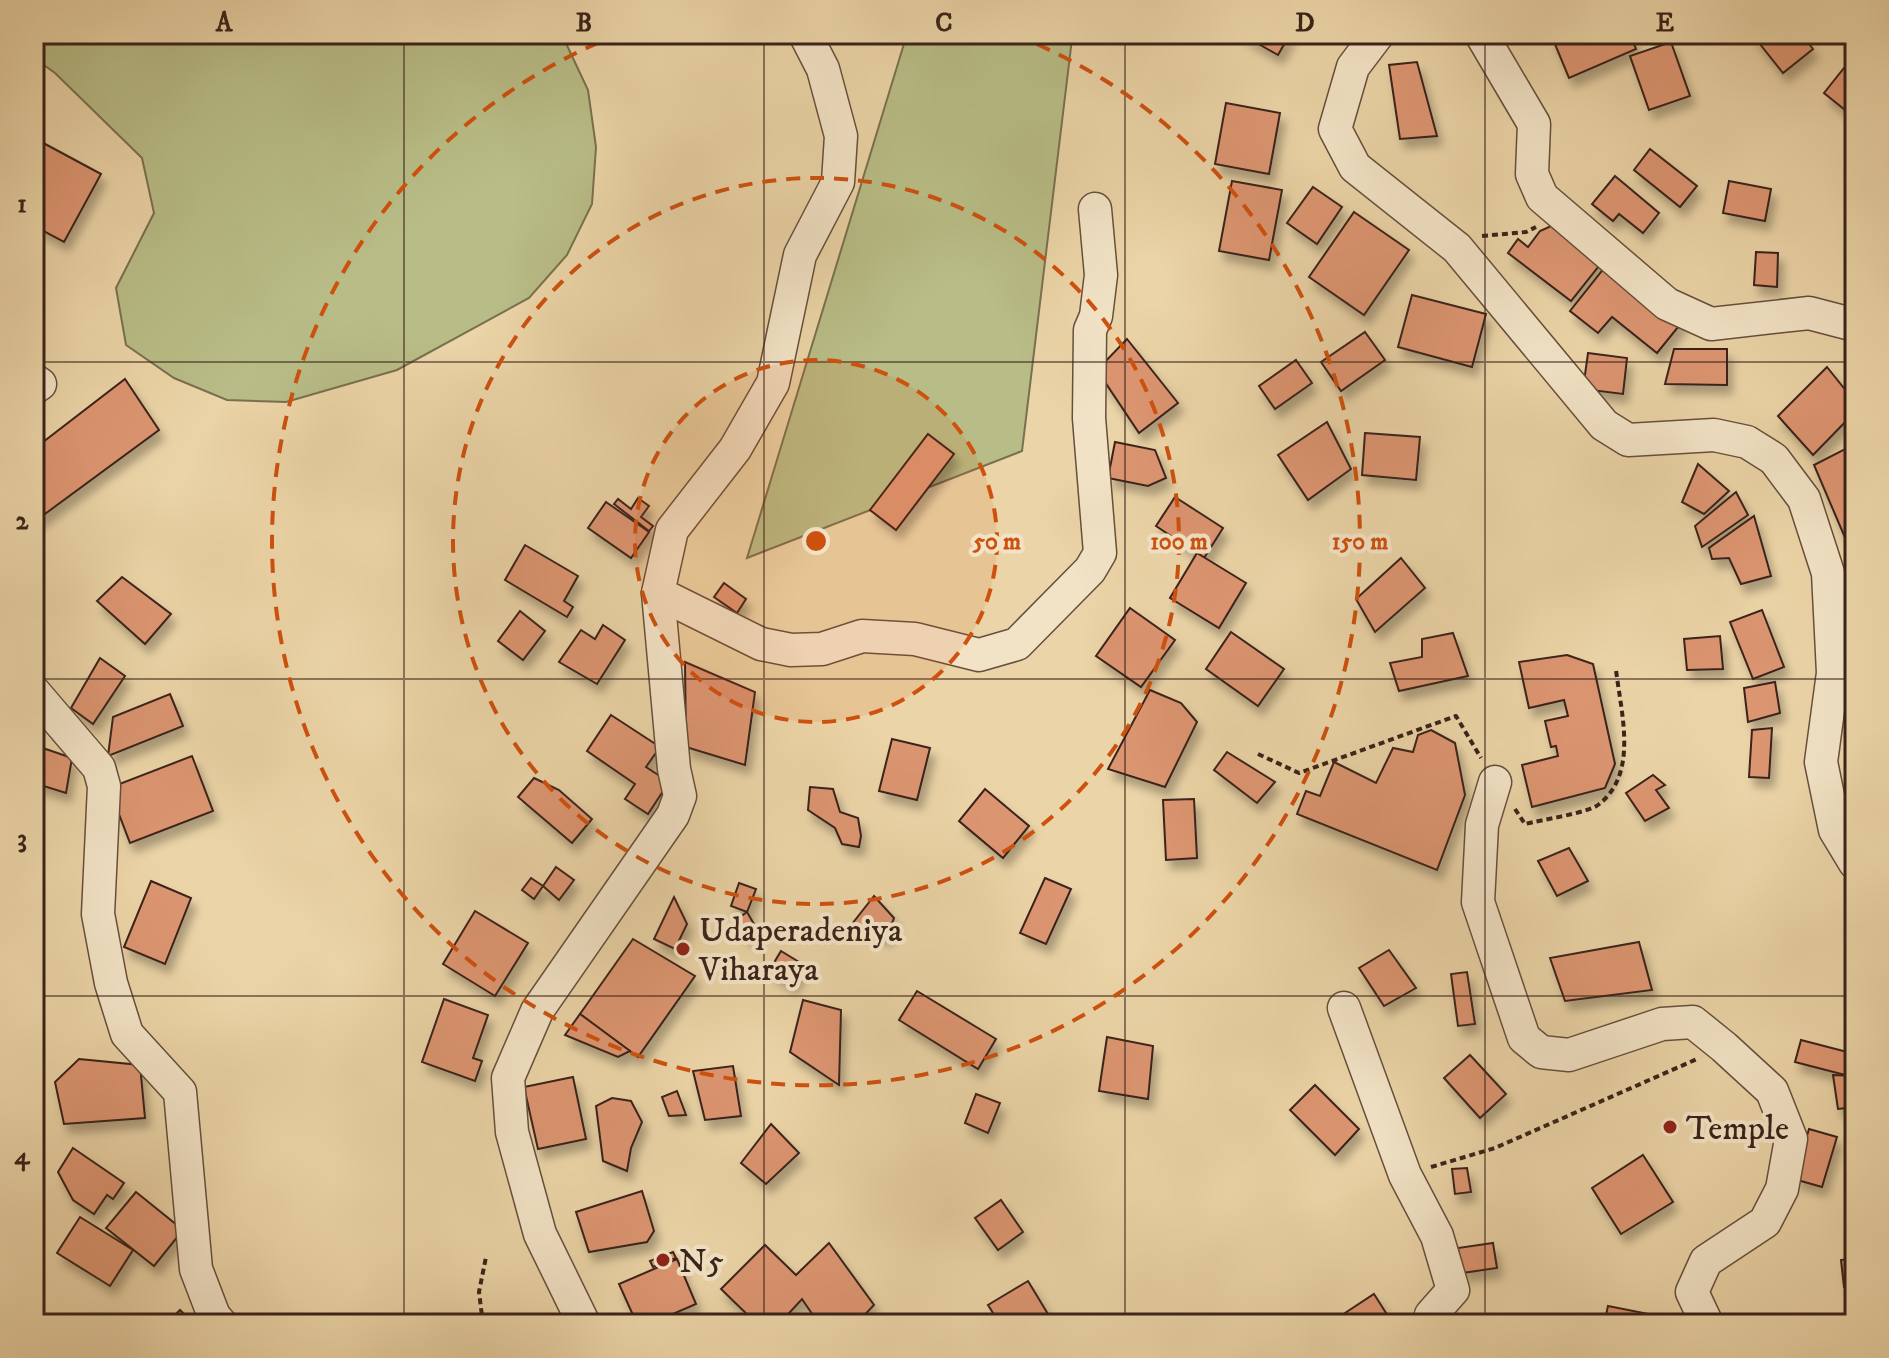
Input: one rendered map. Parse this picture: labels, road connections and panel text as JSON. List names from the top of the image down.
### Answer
{
  "places": ["Udaperadeniya Viharaya", "Temple", "N5"],
  "grid": {
    "columns": [
      "A",
      "B",
      "C",
      "D",
      "E"
    ],
    "rows": [
      "1",
      "2",
      "3",
      "4"
    ]
  },
  "rings": ["50 m", "100 m", "150 m"]
}
